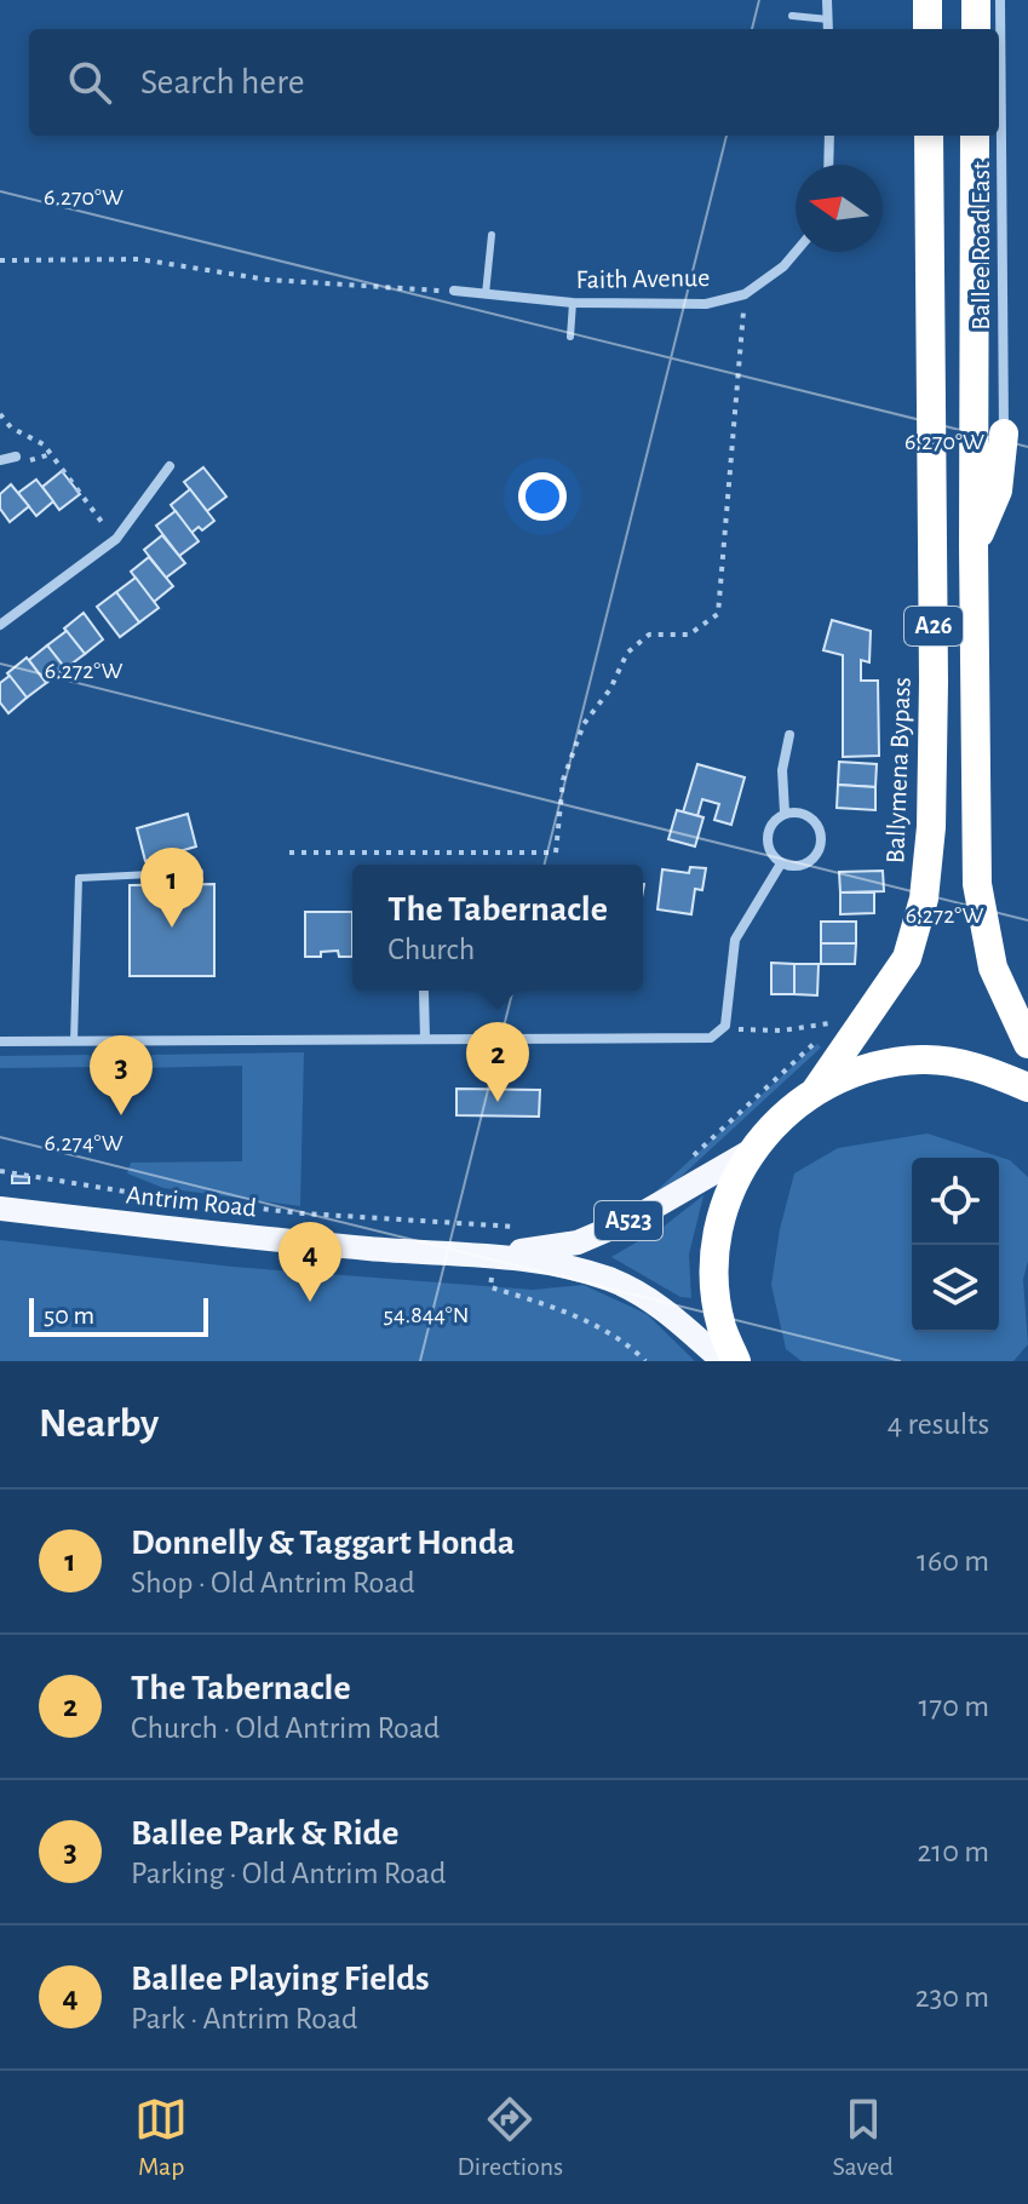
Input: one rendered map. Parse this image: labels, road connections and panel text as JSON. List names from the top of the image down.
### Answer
{
  "streets": {
    "highway": ["A26", "Ballymena Bypass"],
    "main road": ["Antrim Road", "A523"],
    "street": ["Ballee Road East", "Faith Avenue"]
  },
  "crossings": [
    ["A26", "Ballymena Bypass"],
    ["A26", "Antrim Road"]
  ],
  "scale_bar": "50 m",
  "north": "left",
  "page": {
    "search": "Search here",
    "pins": [
      "1",
      "2",
      "3",
      "4"
    ],
    "popup": ["The Tabernacle", "Church"],
    "scale": "50 m",
    "heading": ["Nearby", "4 results"],
    "list": [
      {
        "mark": "1",
        "name": "Donnelly & Taggart Honda",
        "note": "Shop · Old Antrim Road",
        "value": "160 m"
      },
      {
        "mark": "2",
        "name": "The Tabernacle",
        "note": "Church · Old Antrim Road",
        "value": "170 m"
      },
      {
        "mark": "3",
        "name": "Ballee Park & Ride",
        "note": "Parking · Old Antrim Road",
        "value": "210 m"
      },
      {
        "mark": "4",
        "name": "Ballee Playing Fields",
        "note": "Park · Antrim Road",
        "value": "230 m"
      }
    ],
    "nav": ["Map", "Directions", "Saved"]
  },
  "coordinates": [
    "6.270°W",
    "6.272°W",
    "6.274°W",
    "54.844°N"
  ]
}
